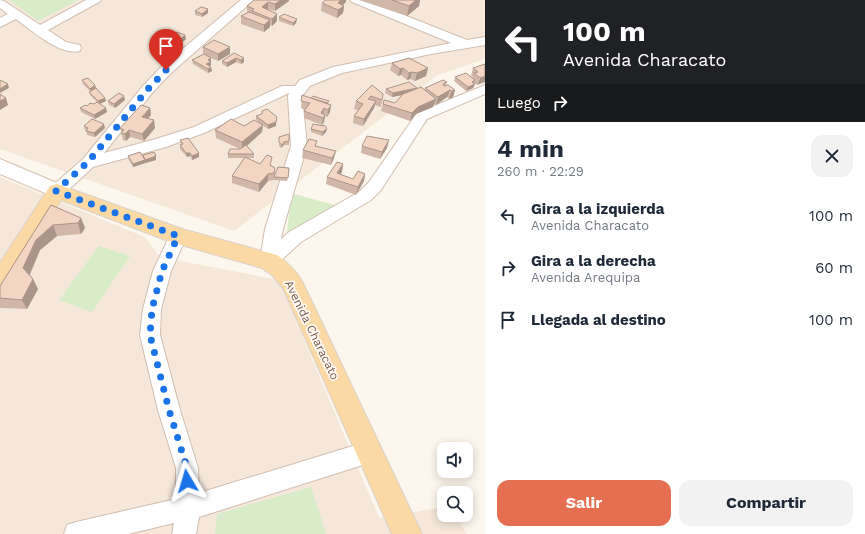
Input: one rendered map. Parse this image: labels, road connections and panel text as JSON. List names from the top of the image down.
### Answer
{
  "streets": {
    "main road": ["Avenida Characato"]
  },
  "page": {
    "turn": ["100 m", "Avenida Characato"],
    "then": "Luego",
    "heading": ["4 min", "260 m · 22:29"],
    "list": [
      {
        "name": "Gira a la izquierda",
        "note": "Avenida Characato",
        "value": "100 m"
      },
      {
        "name": "Gira a la derecha",
        "note": "Avenida Arequipa",
        "value": "60 m"
      },
      {
        "name": "Llegada al destino",
        "value": "100 m"
      }
    ],
    "buttons": ["Salir", "Compartir"]
  }
}
